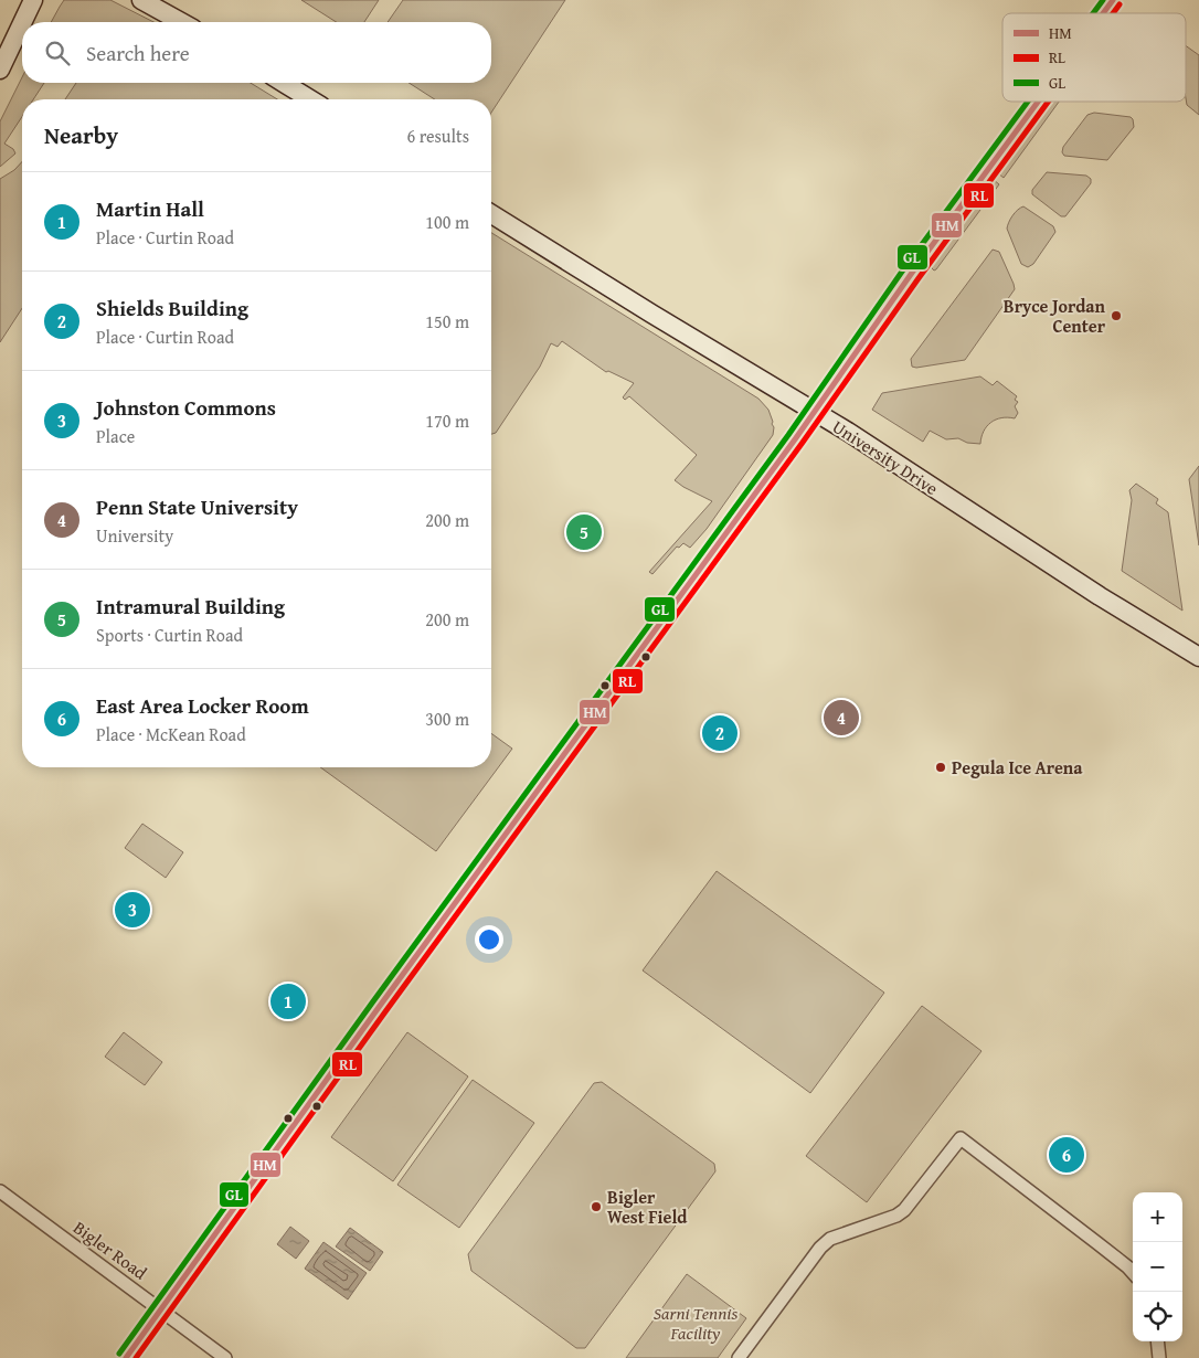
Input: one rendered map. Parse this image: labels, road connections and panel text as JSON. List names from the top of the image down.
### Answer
{
  "streets": {
    "main road": ["University Drive"],
    "street": ["Bigler Road"]
  },
  "parks": ["Sarni Tennis Facility"],
  "places": ["Bryce Jordan Center", "Pegula Ice Arena", "Bigler West Field"],
  "lines": ["transit line HM", "transit line GL", "transit line RL"],
  "legend": ["HM", "RL", "GL"],
  "page": {
    "search": "Search here",
    "heading": ["Nearby", "6 results"],
    "list": [
      {
        "mark": "1",
        "name": "Martin Hall",
        "note": "Place · Curtin Road",
        "value": "100 m"
      },
      {
        "mark": "2",
        "name": "Shields Building",
        "note": "Place · Curtin Road",
        "value": "150 m"
      },
      {
        "mark": "3",
        "name": "Johnston Commons",
        "note": "Place",
        "value": "170 m"
      },
      {
        "mark": "4",
        "name": "Penn State University",
        "note": "University",
        "value": "200 m"
      },
      {
        "mark": "5",
        "name": "Intramural Building",
        "note": "Sports · Curtin Road",
        "value": "200 m"
      },
      {
        "mark": "6",
        "name": "East Area Locker Room",
        "note": "Place · McKean Road",
        "value": "300 m"
      }
    ],
    "pins": [
      "5",
      "4",
      "2",
      "3",
      "1",
      "6"
    ],
    "map_buttons": ["+", "−"]
  }
}
